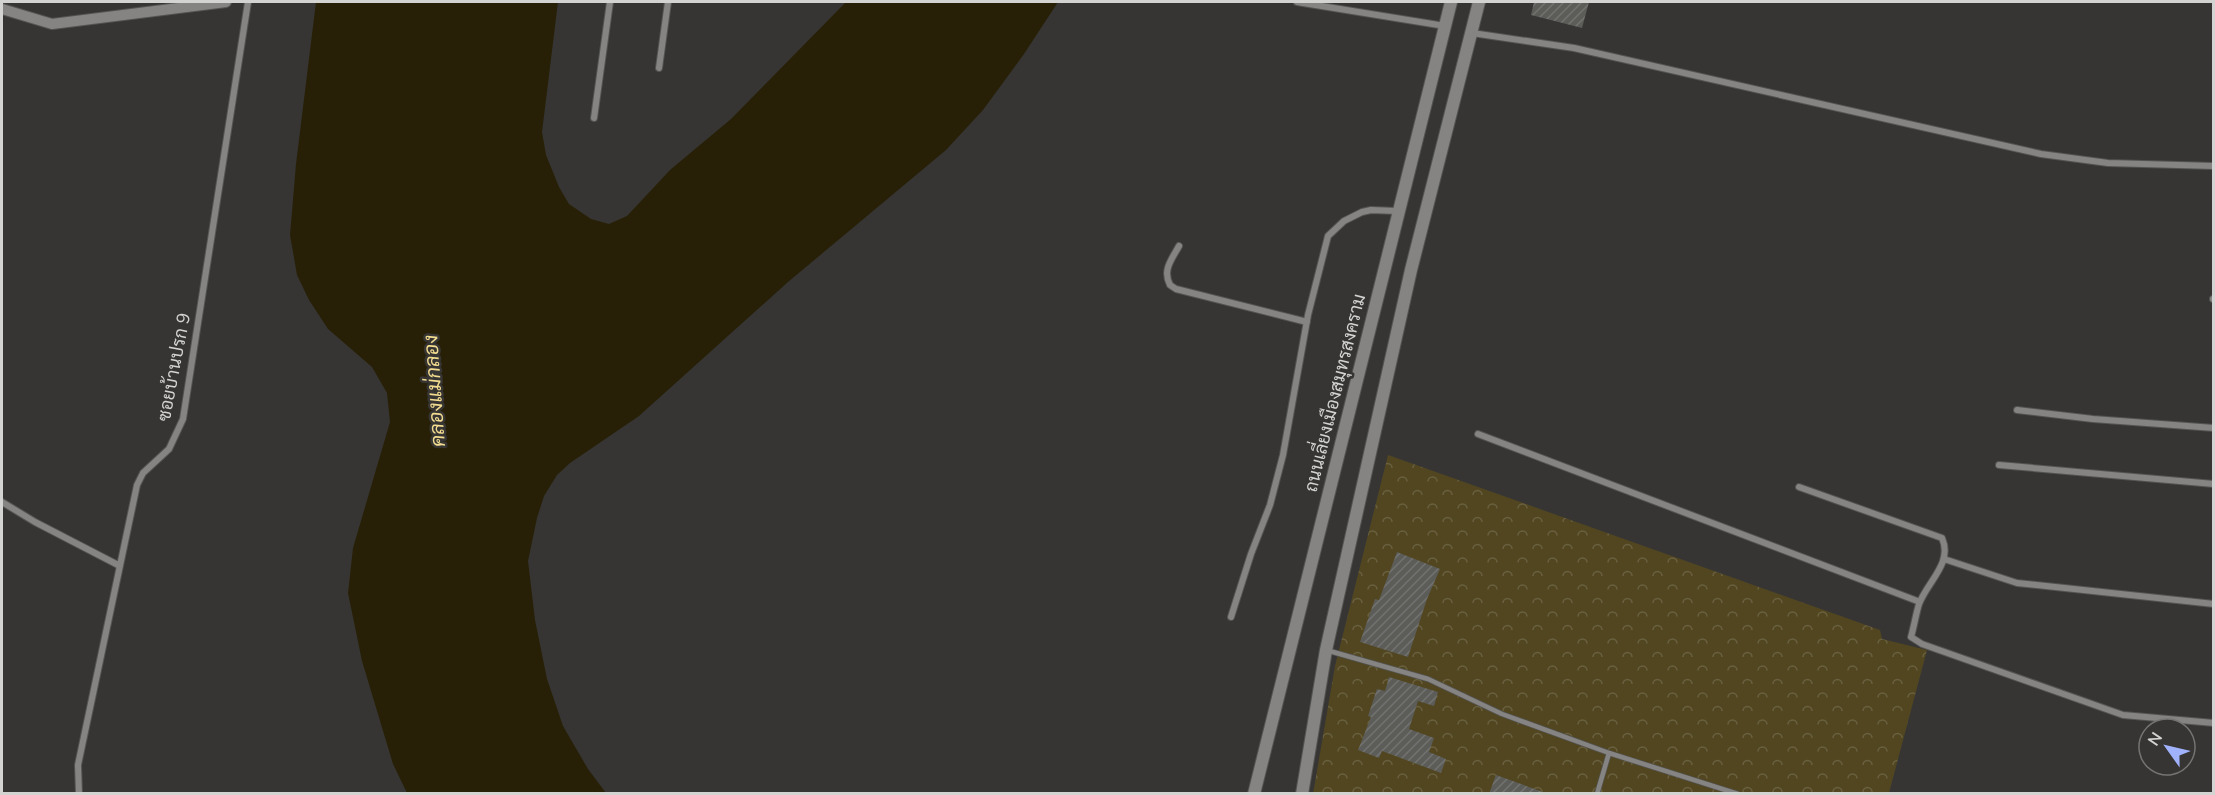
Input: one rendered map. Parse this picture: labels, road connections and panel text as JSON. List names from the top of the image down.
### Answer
{
  "streets": {
    "main road": ["ถนนเลี่ยงเมืองสมุทรสงคราม"],
    "street": ["ซอยบ้านปรก 9"]
  },
  "water": ["คลองแม่กลอง"],
  "north": "top left"
}
